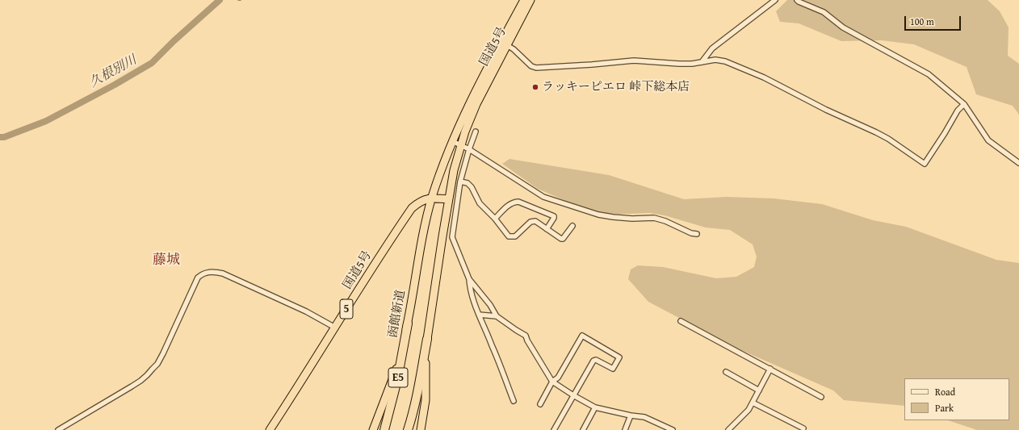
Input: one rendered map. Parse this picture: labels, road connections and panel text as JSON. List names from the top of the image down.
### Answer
{
  "streets": {
    "highway": [
      "国道5号",
      "5",
      "函館新道",
      "E5"
    ]
  },
  "crossings": [
    ["国道5号", "函館新道"],
    ["函館新道", "E5"]
  ],
  "districts": ["藤城"],
  "water": ["久根別川"],
  "places": ["ラッキーピエロ 峠下総本店"],
  "legend": ["Road", "Park"],
  "scale_bar": "100 m"
}
